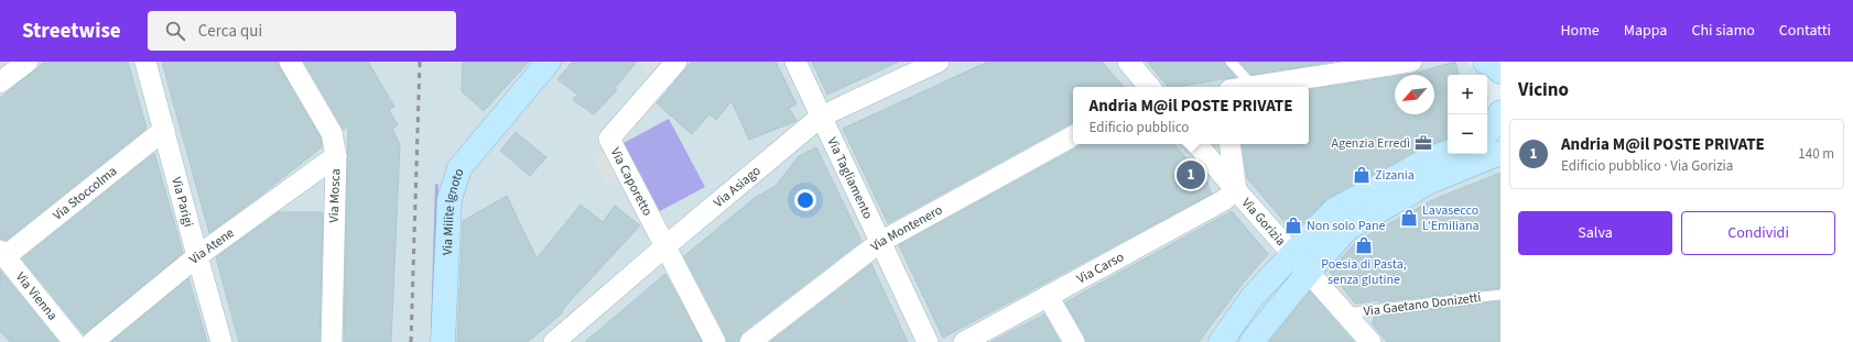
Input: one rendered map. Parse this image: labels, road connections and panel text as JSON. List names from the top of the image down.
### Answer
{
  "streets": {
    "main road": ["Via Milite Ignoto"],
    "street": [
      "Via Tagliamento",
      "Via Caporetto",
      "Via Asiago",
      "Via Stoccolma",
      "Via Mosca",
      "Via Parigi",
      "Via Gorizia",
      "Via Montenero",
      "Via Atene",
      "Via Carso",
      "Via Vienna"
    ],
    "lane": ["Via Gaetano Donizetti"]
  },
  "crossings": [
    ["Via Tagliamento", "Via Asiago"],
    ["Via Tagliamento", "Via Montenero"],
    ["Via Caporetto", "Via Asiago"],
    ["Via Stoccolma", "Via Parigi"],
    ["Via Stoccolma", "Via Vienna"],
    ["Via Mosca", "Via Atene"],
    ["Via Parigi", "Via Atene"],
    ["Via Gorizia", "Via Carso"],
    ["Via Gorizia", "Via Gaetano Donizetti"]
  ],
  "places": {
    "office": ["Agenzia Erredì"],
    "shop": [
      "Zizania",
      "Lavasecco L'Emiliana",
      "Non solo Pane",
      "Poesia di Pasta, senza glutine"
    ]
  },
  "north": "bottom left",
  "page": {
    "header": "Streetwise",
    "search": "Cerca qui",
    "nav": [
      "Home",
      "Mappa",
      "Chi siamo",
      "Contatti"
    ],
    "heading": "Vicino",
    "map_buttons": ["+", "−"],
    "popup": ["Andria M@il POSTE PRIVATE", "Edificio pubblico"],
    "list": [
      {
        "mark": "1",
        "name": "Andria M@il POSTE PRIVATE",
        "note": "Edificio pubblico · Via Gorizia",
        "value": "140 m"
      }
    ],
    "pins": "1",
    "buttons": ["Salva", "Condividi"]
  }
}
